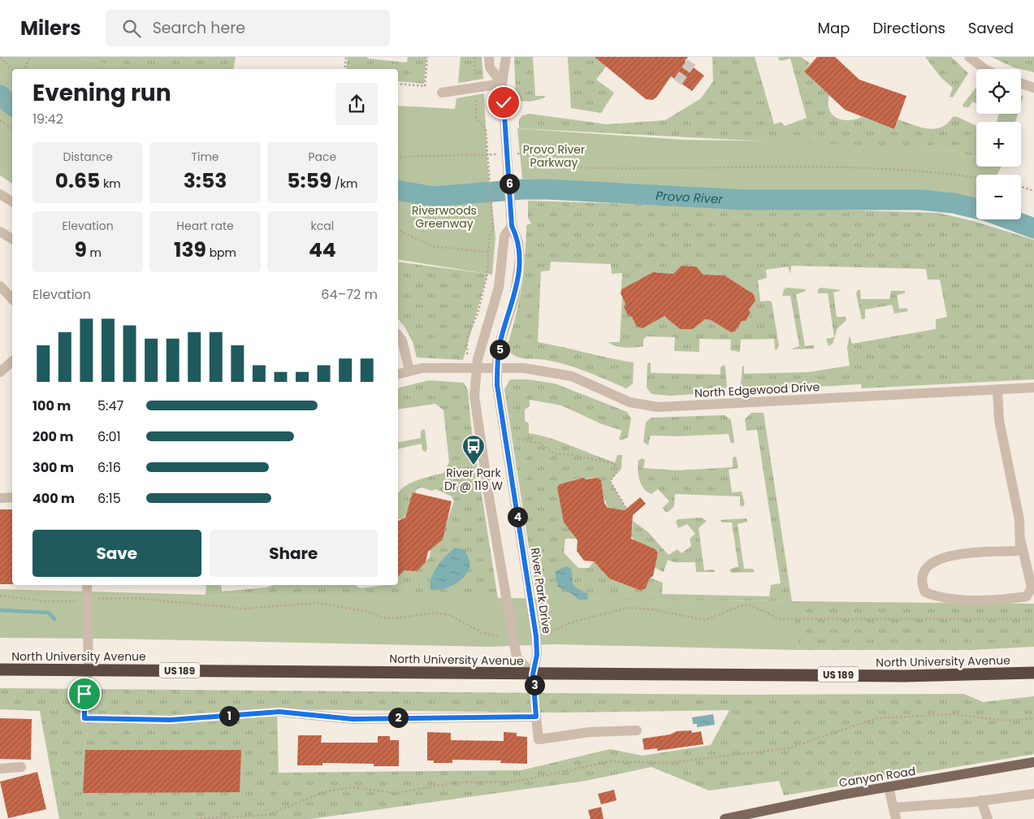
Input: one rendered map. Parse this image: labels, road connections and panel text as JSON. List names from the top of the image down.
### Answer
{
  "streets": {
    "highway": ["North University Avenue", "US 189"],
    "main road": ["Canyon Road"],
    "street": ["North Edgewood Drive", "River Park Drive"]
  },
  "crossings": [
    ["North Edgewood Drive", "River Park Drive"],
    ["River Park Drive", "North University Avenue"]
  ],
  "water": ["Provo River"],
  "parks": ["Provo River Parkway", "Riverwoods Greenway"],
  "places": {
    "bus stop": ["River Park Dr @ 119 W"]
  },
  "page": {
    "header": "Milers",
    "search": "Search here",
    "nav": ["Map", "Directions", "Saved"],
    "map_buttons": ["+", "−"],
    "heading": ["Evening run", "19:42"],
    "stats": [
      ["Distance", "0.65 km"],
      ["Time", "3:53"],
      ["Pace", "5:59 /km"],
      ["Elevation", "9 m"],
      ["Heart rate", "139 bpm"],
      ["kcal", "44"]
    ],
    "pins": [
      "6",
      "5",
      "4",
      "3",
      "1",
      "2"
    ],
    "chart": ["Elevation", "64–72 m"],
    "list": [
      {
        "name": "100 m",
        "note": "5:47"
      },
      {
        "name": "200 m",
        "note": "6:01"
      },
      {
        "name": "300 m",
        "note": "6:16"
      },
      {
        "name": "400 m",
        "note": "6:15"
      }
    ],
    "buttons": ["Save", "Share"]
  }
}
